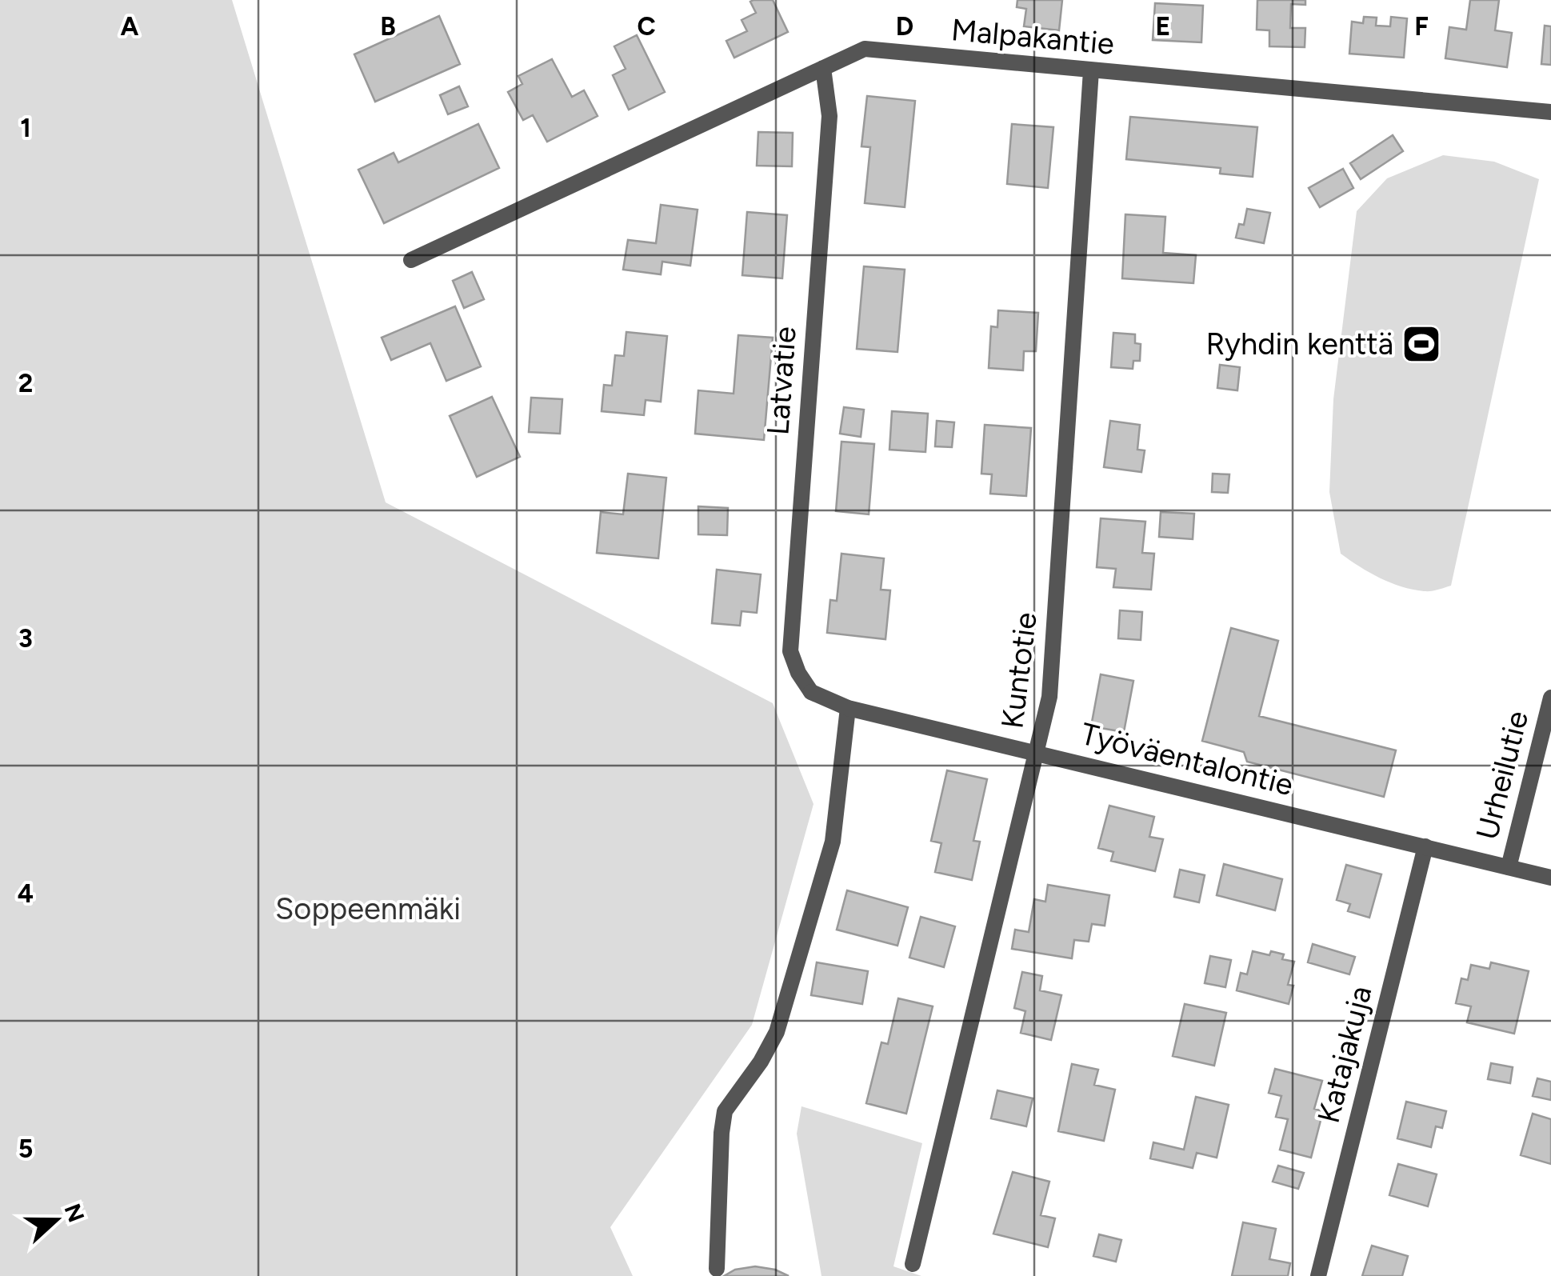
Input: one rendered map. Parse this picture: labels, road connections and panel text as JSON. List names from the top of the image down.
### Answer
{
  "streets": {
    "street": [
      "Malpakantie",
      "Latvatie",
      "Kuntotie",
      "Työväentalontie",
      "Urheilutie",
      "Katajakuja"
    ]
  },
  "crossings": [
    ["Malpakantie", "Latvatie"],
    ["Malpakantie", "Kuntotie"],
    ["Latvatie", "Työväentalontie"],
    ["Kuntotie", "Työväentalontie"],
    ["Työväentalontie", "Urheilutie"],
    ["Työväentalontie", "Katajakuja"]
  ],
  "parks": ["Soppeenmäki"],
  "places": {
    "sports": ["Ryhdin kenttä"]
  },
  "north": "right",
  "grid": {
    "columns": [
      "A",
      "B",
      "C",
      "D",
      "E",
      "F"
    ],
    "rows": [
      "1",
      "2",
      "3",
      "4",
      "5"
    ]
  }
}
